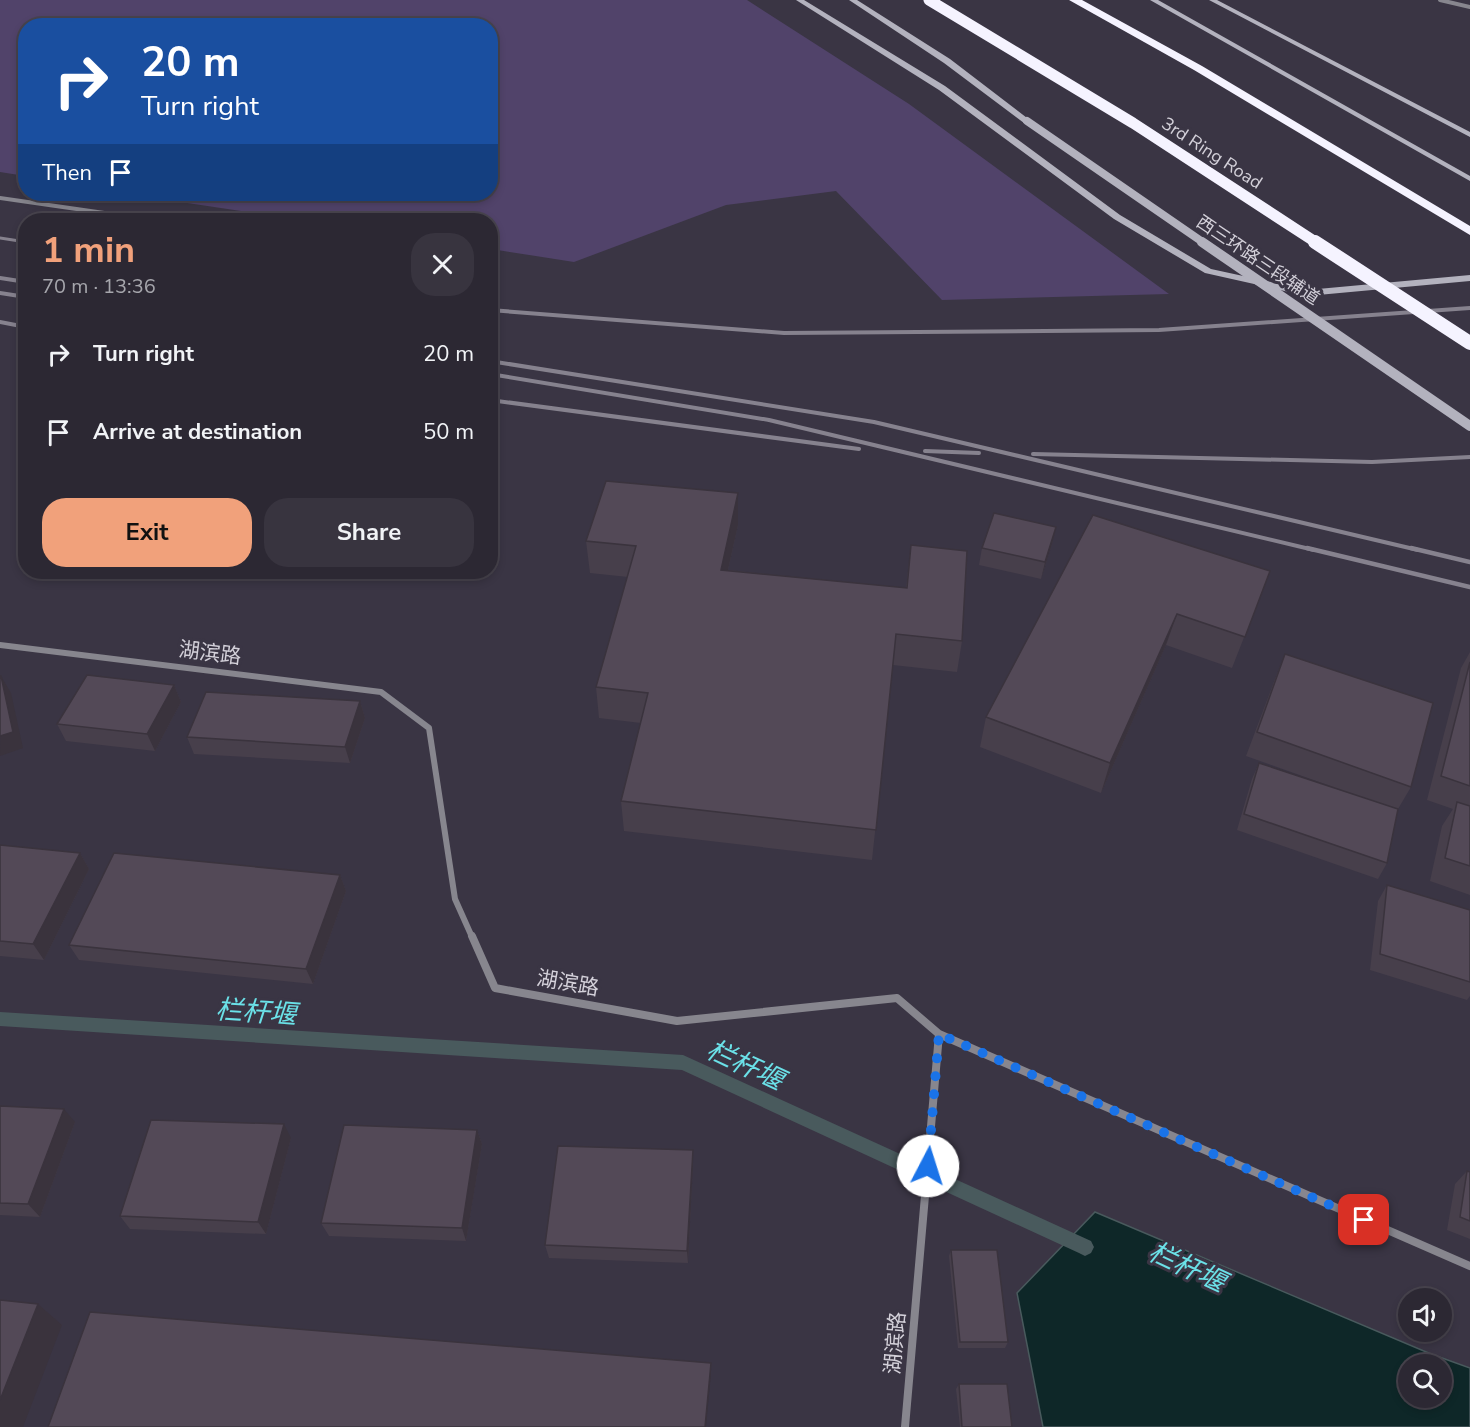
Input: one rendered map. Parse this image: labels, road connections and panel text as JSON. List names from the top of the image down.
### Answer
{
  "streets": {
    "highway": ["3rd Ring Road"],
    "main road": ["西三环路三段辅道"],
    "street": ["湖滨路"]
  },
  "water": ["栏杆堰"],
  "page": {
    "turn": ["20 m", "Turn right"],
    "then": "Then",
    "heading": ["1 min", "70 m · 13:36"],
    "list": [
      {
        "name": "Turn right",
        "value": "20 m"
      },
      {
        "name": "Arrive at destination",
        "value": "50 m"
      }
    ],
    "buttons": ["Exit", "Share"]
  }
}
